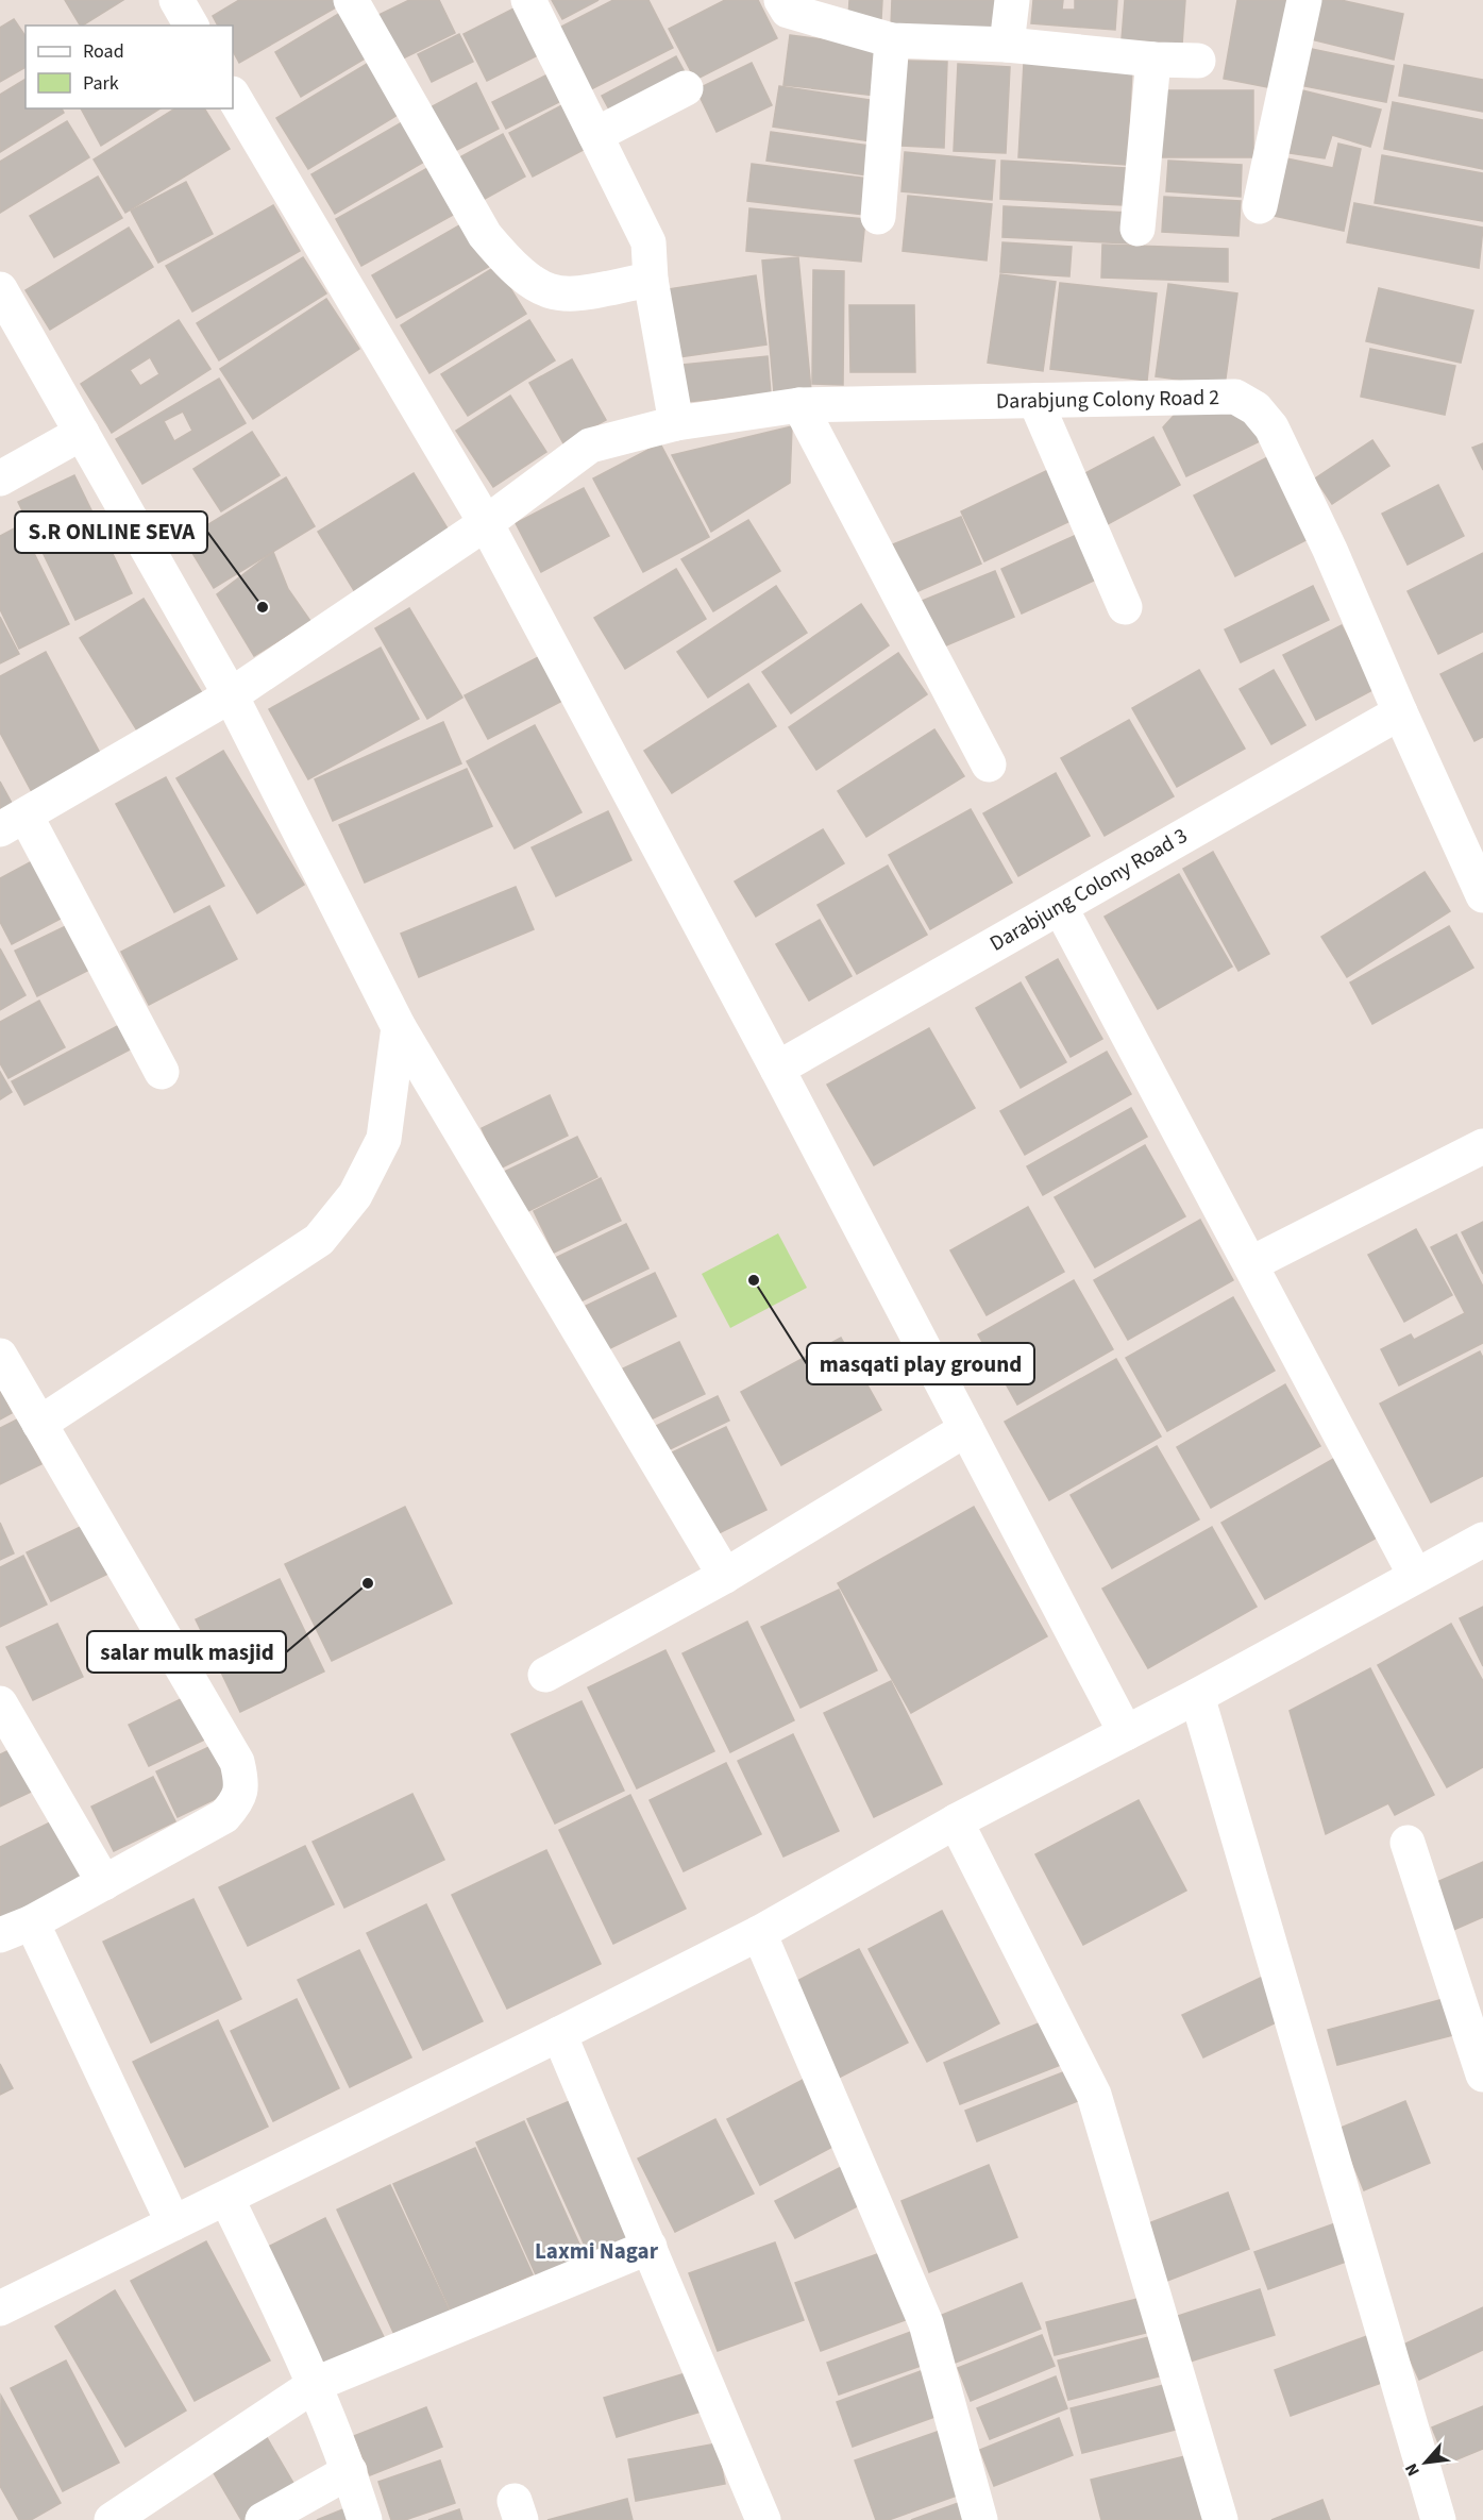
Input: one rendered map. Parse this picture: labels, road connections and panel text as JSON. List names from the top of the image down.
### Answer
{
  "streets": {
    "street": ["Darabjung Colony Road 2", "Darabjung Colony Road 3"]
  },
  "crossings": [
    ["Darabjung Colony Road 2", "Darabjung Colony Road 3"]
  ],
  "districts": ["Laxmi Nagar"],
  "places": ["S.R ONLINE SEVA", "masqati play ground", "salar mulk masjid"],
  "legend": ["Road", "Park"],
  "north": "bottom left"
}
